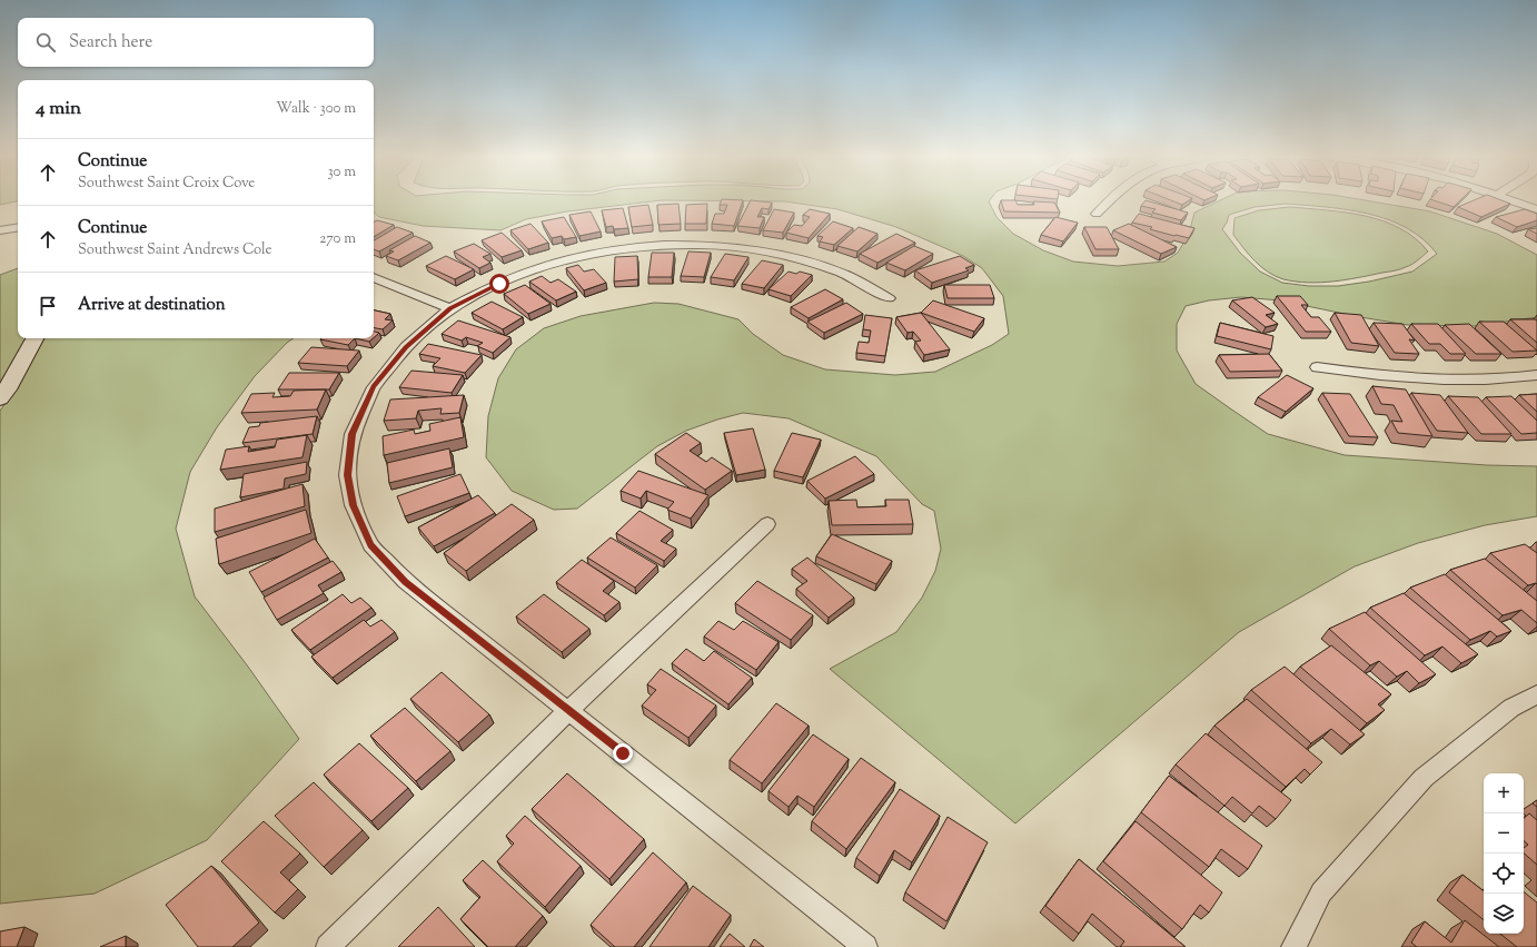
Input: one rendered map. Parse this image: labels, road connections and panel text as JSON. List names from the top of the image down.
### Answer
{
  "page": {
    "search": "Search here",
    "heading": ["4 min", "Walk · 300 m"],
    "list": [
      ["Continue", "Southwest Saint Croix Cove", "30 m"],
      ["Continue", "Southwest Saint Andrews Cole", "270 m"],
      "Arrive at destination"
    ],
    "map_buttons": ["+", "−"]
  }
}
